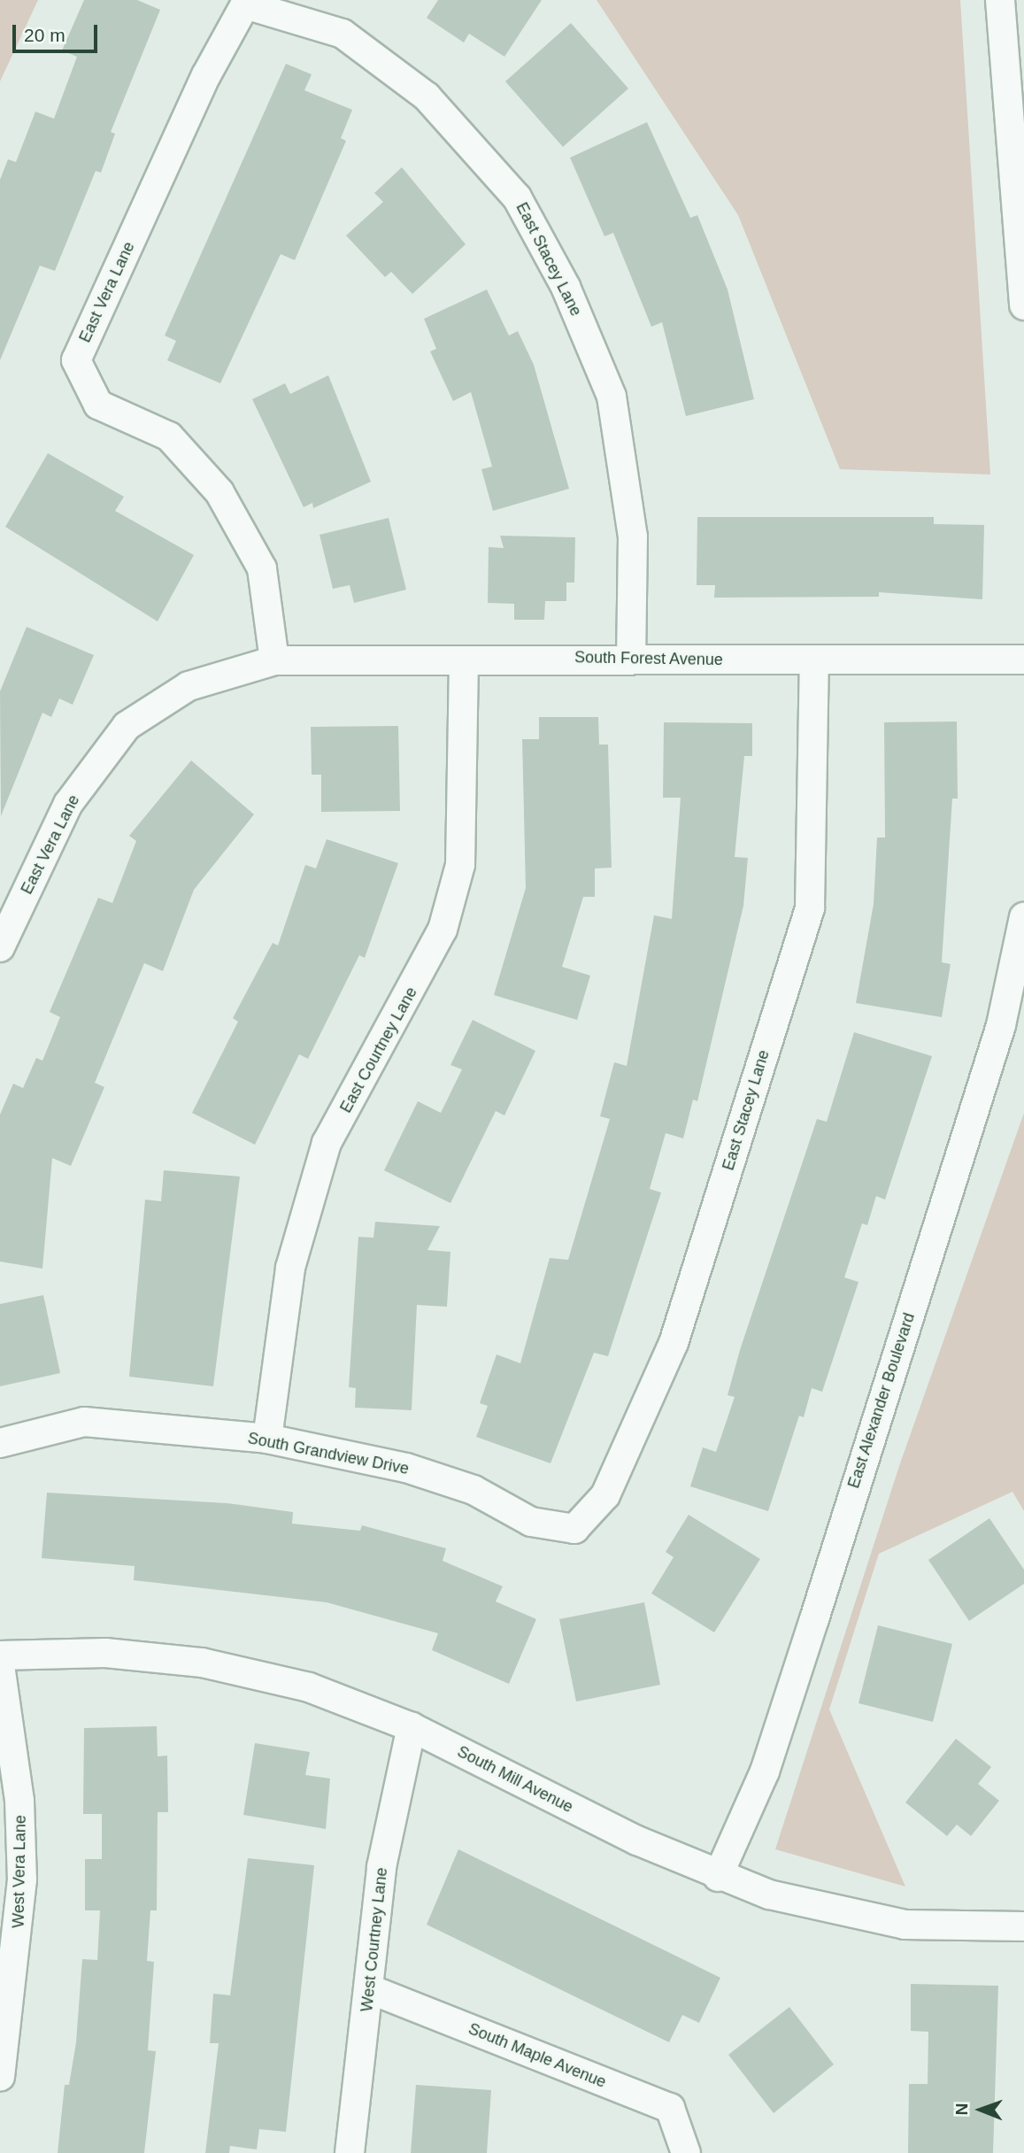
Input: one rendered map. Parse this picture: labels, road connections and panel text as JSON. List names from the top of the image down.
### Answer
{
  "streets": {
    "street": [
      "East Stacey Lane",
      "East Vera Lane",
      "South Forest Avenue",
      "East Courtney Lane",
      "East Alexander Boulevard",
      "South Grandview Drive",
      "South Mill Avenue",
      "West Vera Lane",
      "West Courtney Lane",
      "South Maple Avenue"
    ]
  },
  "crossings": [
    ["East Stacey Lane", "East Vera Lane"],
    ["East Stacey Lane", "South Forest Avenue"],
    ["East Stacey Lane", "South Grandview Drive"],
    ["East Vera Lane", "South Forest Avenue"],
    ["South Forest Avenue", "East Courtney Lane"],
    ["East Courtney Lane", "South Grandview Drive"],
    ["East Alexander Boulevard", "South Mill Avenue"],
    ["South Mill Avenue", "West Courtney Lane"],
    ["West Courtney Lane", "South Maple Avenue"]
  ],
  "scale_bar": "20 m",
  "north": "left"
}
